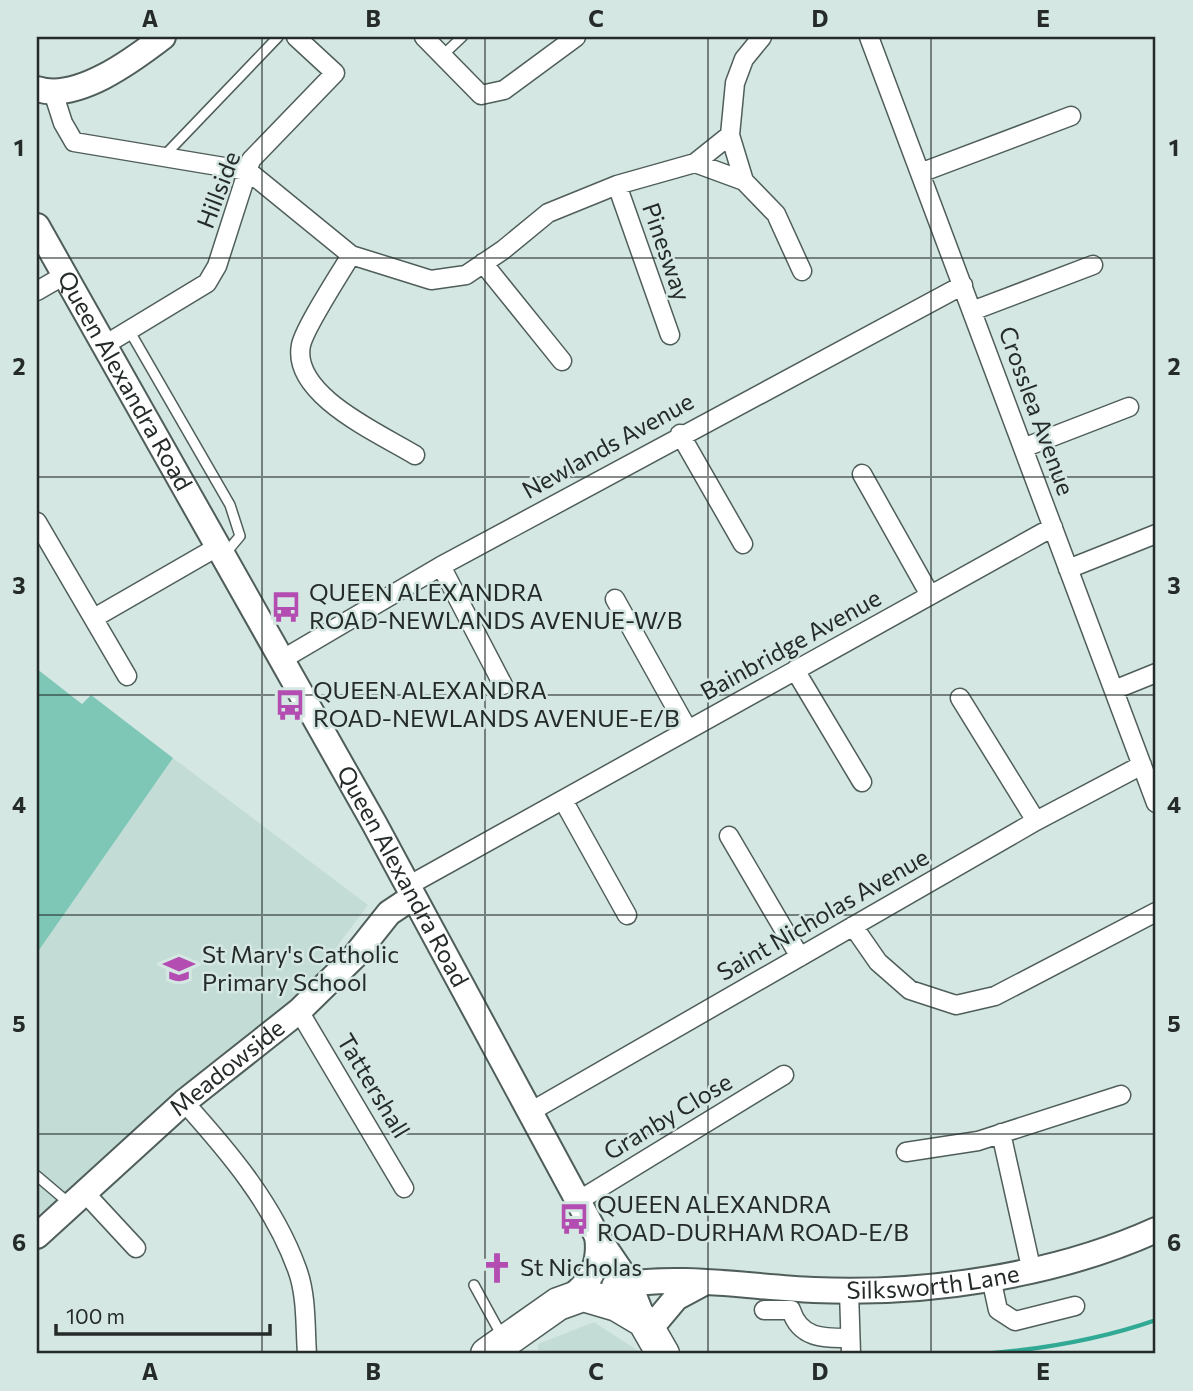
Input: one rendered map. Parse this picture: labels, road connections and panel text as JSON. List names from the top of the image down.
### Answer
{
  "streets": {
    "street": [
      "Hillside",
      "Pinesway",
      "Queen Alexandra Road",
      "Crosslea Avenue",
      "Newlands Avenue",
      "Bainbridge Avenue",
      "Saint Nicholas Avenue",
      "Meadowside",
      "Tattershall",
      "Granby Close",
      "Silksworth Lane"
    ]
  },
  "crossings": [
    ["Hillside", "Queen Alexandra Road"],
    ["Queen Alexandra Road", "Newlands Avenue"],
    ["Queen Alexandra Road", "Bainbridge Avenue"],
    ["Queen Alexandra Road", "Saint Nicholas Avenue"],
    ["Queen Alexandra Road", "Meadowside"],
    ["Queen Alexandra Road", "Granby Close"],
    ["Queen Alexandra Road", "Silksworth Lane"],
    ["Crosslea Avenue", "Newlands Avenue"],
    ["Crosslea Avenue", "Bainbridge Avenue"],
    ["Crosslea Avenue", "Saint Nicholas Avenue"],
    ["Bainbridge Avenue", "Meadowside"],
    ["Meadowside", "Tattershall"]
  ],
  "places": {
    "bus stop": ["QUEEN ALEXANDRA ROAD-NEWLANDS AVENUE-W/B", "QUEEN ALEXANDRA ROAD-NEWLANDS AVENUE-E/B", "QUEEN ALEXANDRA ROAD-DURHAM ROAD-E/B"],
    "school or university": ["St Mary's Catholic Primary School"],
    "church": ["St Nicholas"]
  },
  "scale_bar": "100 m",
  "grid": {
    "columns": [
      "A",
      "B",
      "C",
      "D",
      "E"
    ],
    "rows": [
      "1",
      "2",
      "3",
      "4",
      "5",
      "6"
    ]
  }
}
